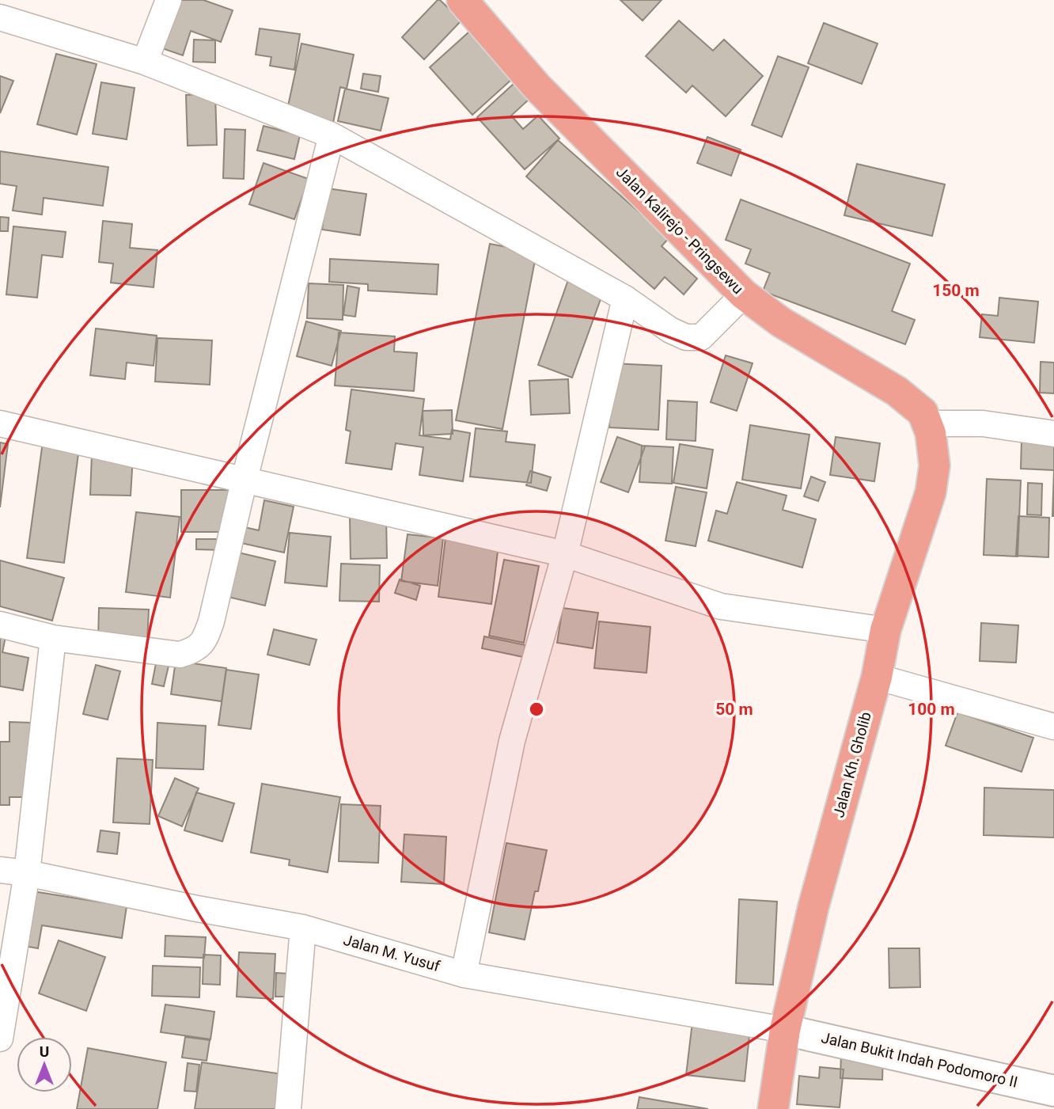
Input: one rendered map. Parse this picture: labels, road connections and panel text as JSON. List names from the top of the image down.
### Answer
{
  "streets": {
    "main road": ["Jalan Kalirejo - Pringsewu", "Jalan Kh. Gholib"],
    "street": ["Jalan M. Yusuf", "Jalan Bukit Indah Podomoro II"]
  },
  "crossings": [
    ["Jalan Kalirejo - Pringsewu", "Jalan Kh. Gholib"],
    ["Jalan Kh. Gholib", "Jalan M. Yusuf"],
    ["Jalan Kh. Gholib", "Jalan Bukit Indah Podomoro II"],
    ["Jalan M. Yusuf", "Jalan Bukit Indah Podomoro II"]
  ],
  "north": "top",
  "rings": ["150 m", "50 m", "100 m"]
}
